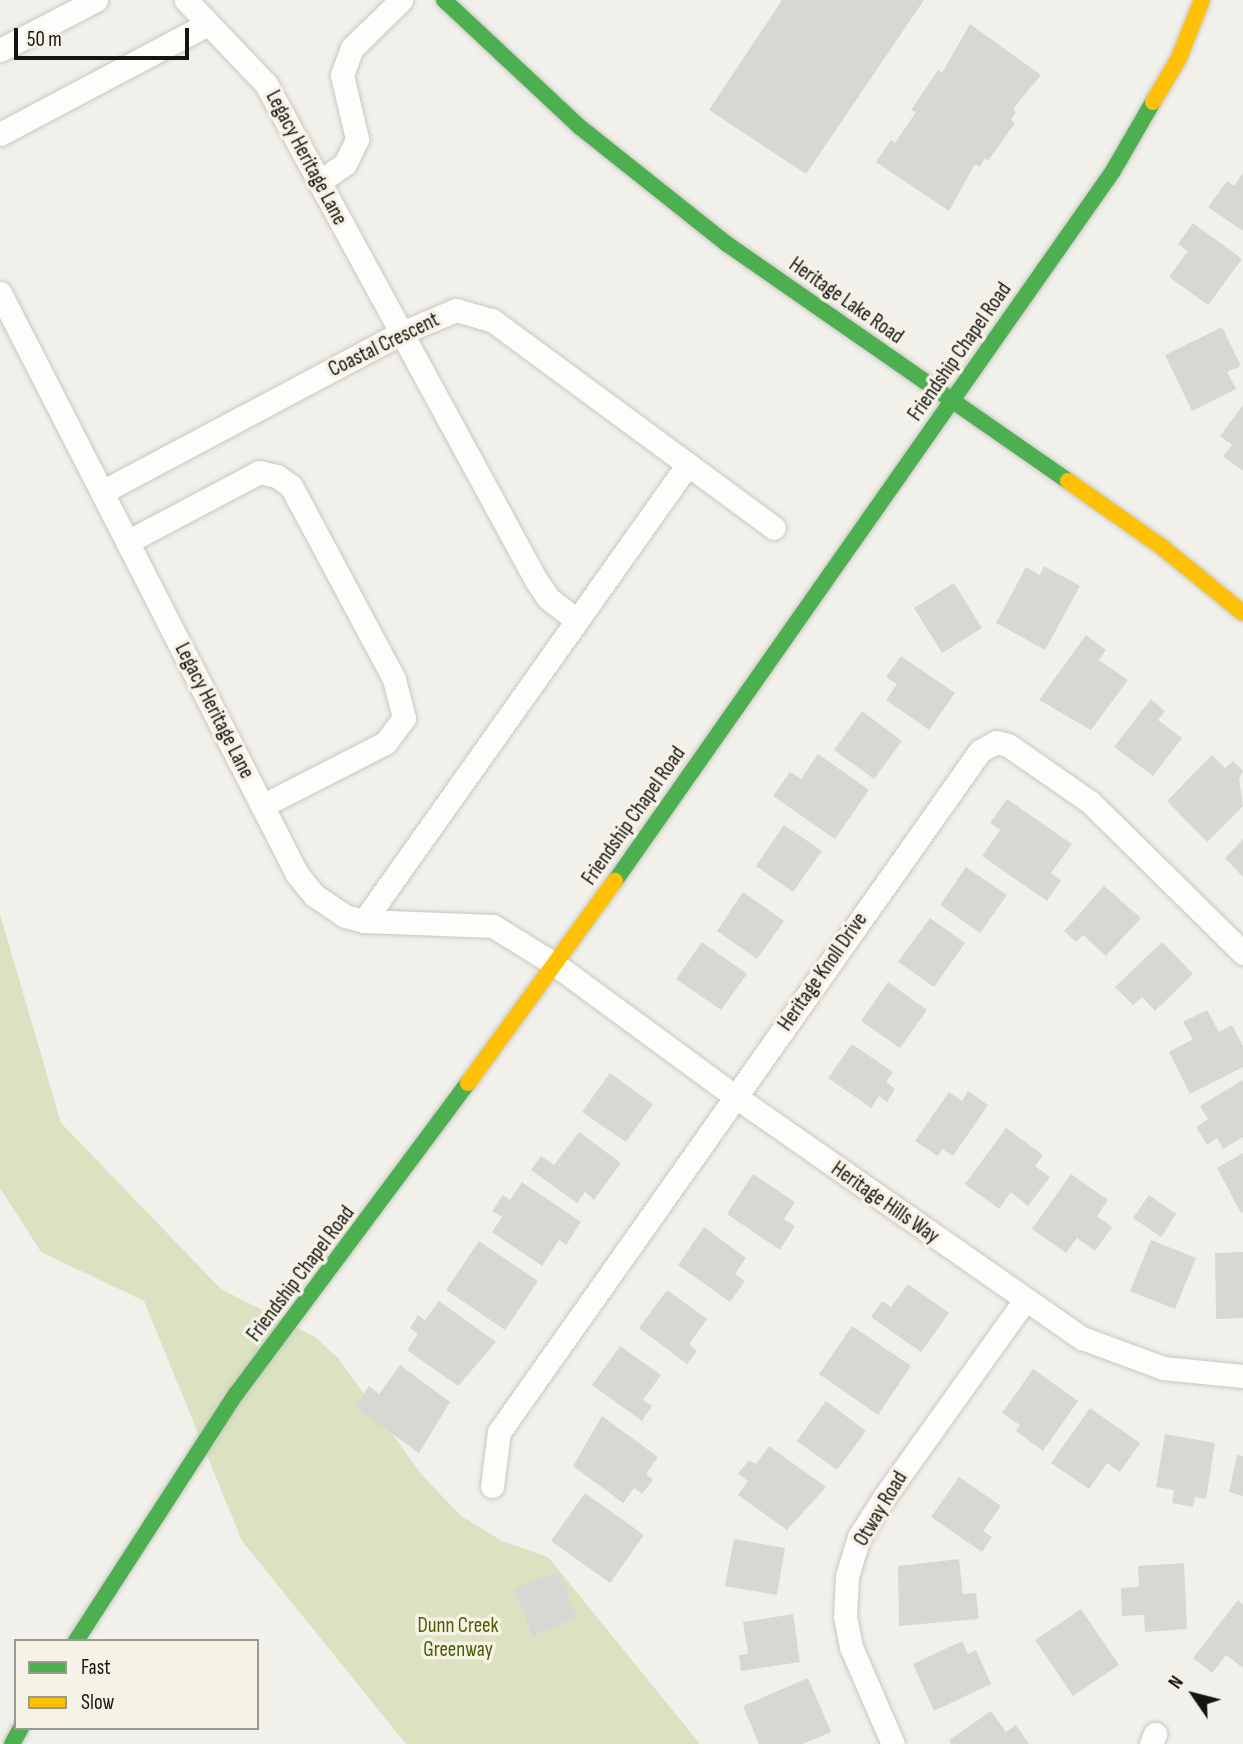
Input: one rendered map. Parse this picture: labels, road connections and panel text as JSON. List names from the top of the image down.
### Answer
{
  "streets": {
    "street": [
      "Legacy Heritage Lane",
      "Heritage Lake Road",
      "Coastal Crescent",
      "Friendship Chapel Road",
      "Heritage Knoll Drive",
      "Heritage Hills Way",
      "Otway Road"
    ]
  },
  "crossings": [
    ["Legacy Heritage Lane", "Coastal Crescent"],
    ["Legacy Heritage Lane", "Friendship Chapel Road"],
    ["Legacy Heritage Lane", "Heritage Hills Way"],
    ["Heritage Lake Road", "Friendship Chapel Road"],
    ["Friendship Chapel Road", "Heritage Hills Way"],
    ["Heritage Knoll Drive", "Heritage Hills Way"],
    ["Heritage Hills Way", "Otway Road"]
  ],
  "parks": ["Dunn Creek Greenway"],
  "legend": ["Fast", "Slow"],
  "scale_bar": "50 m",
  "north": "top left"
}
